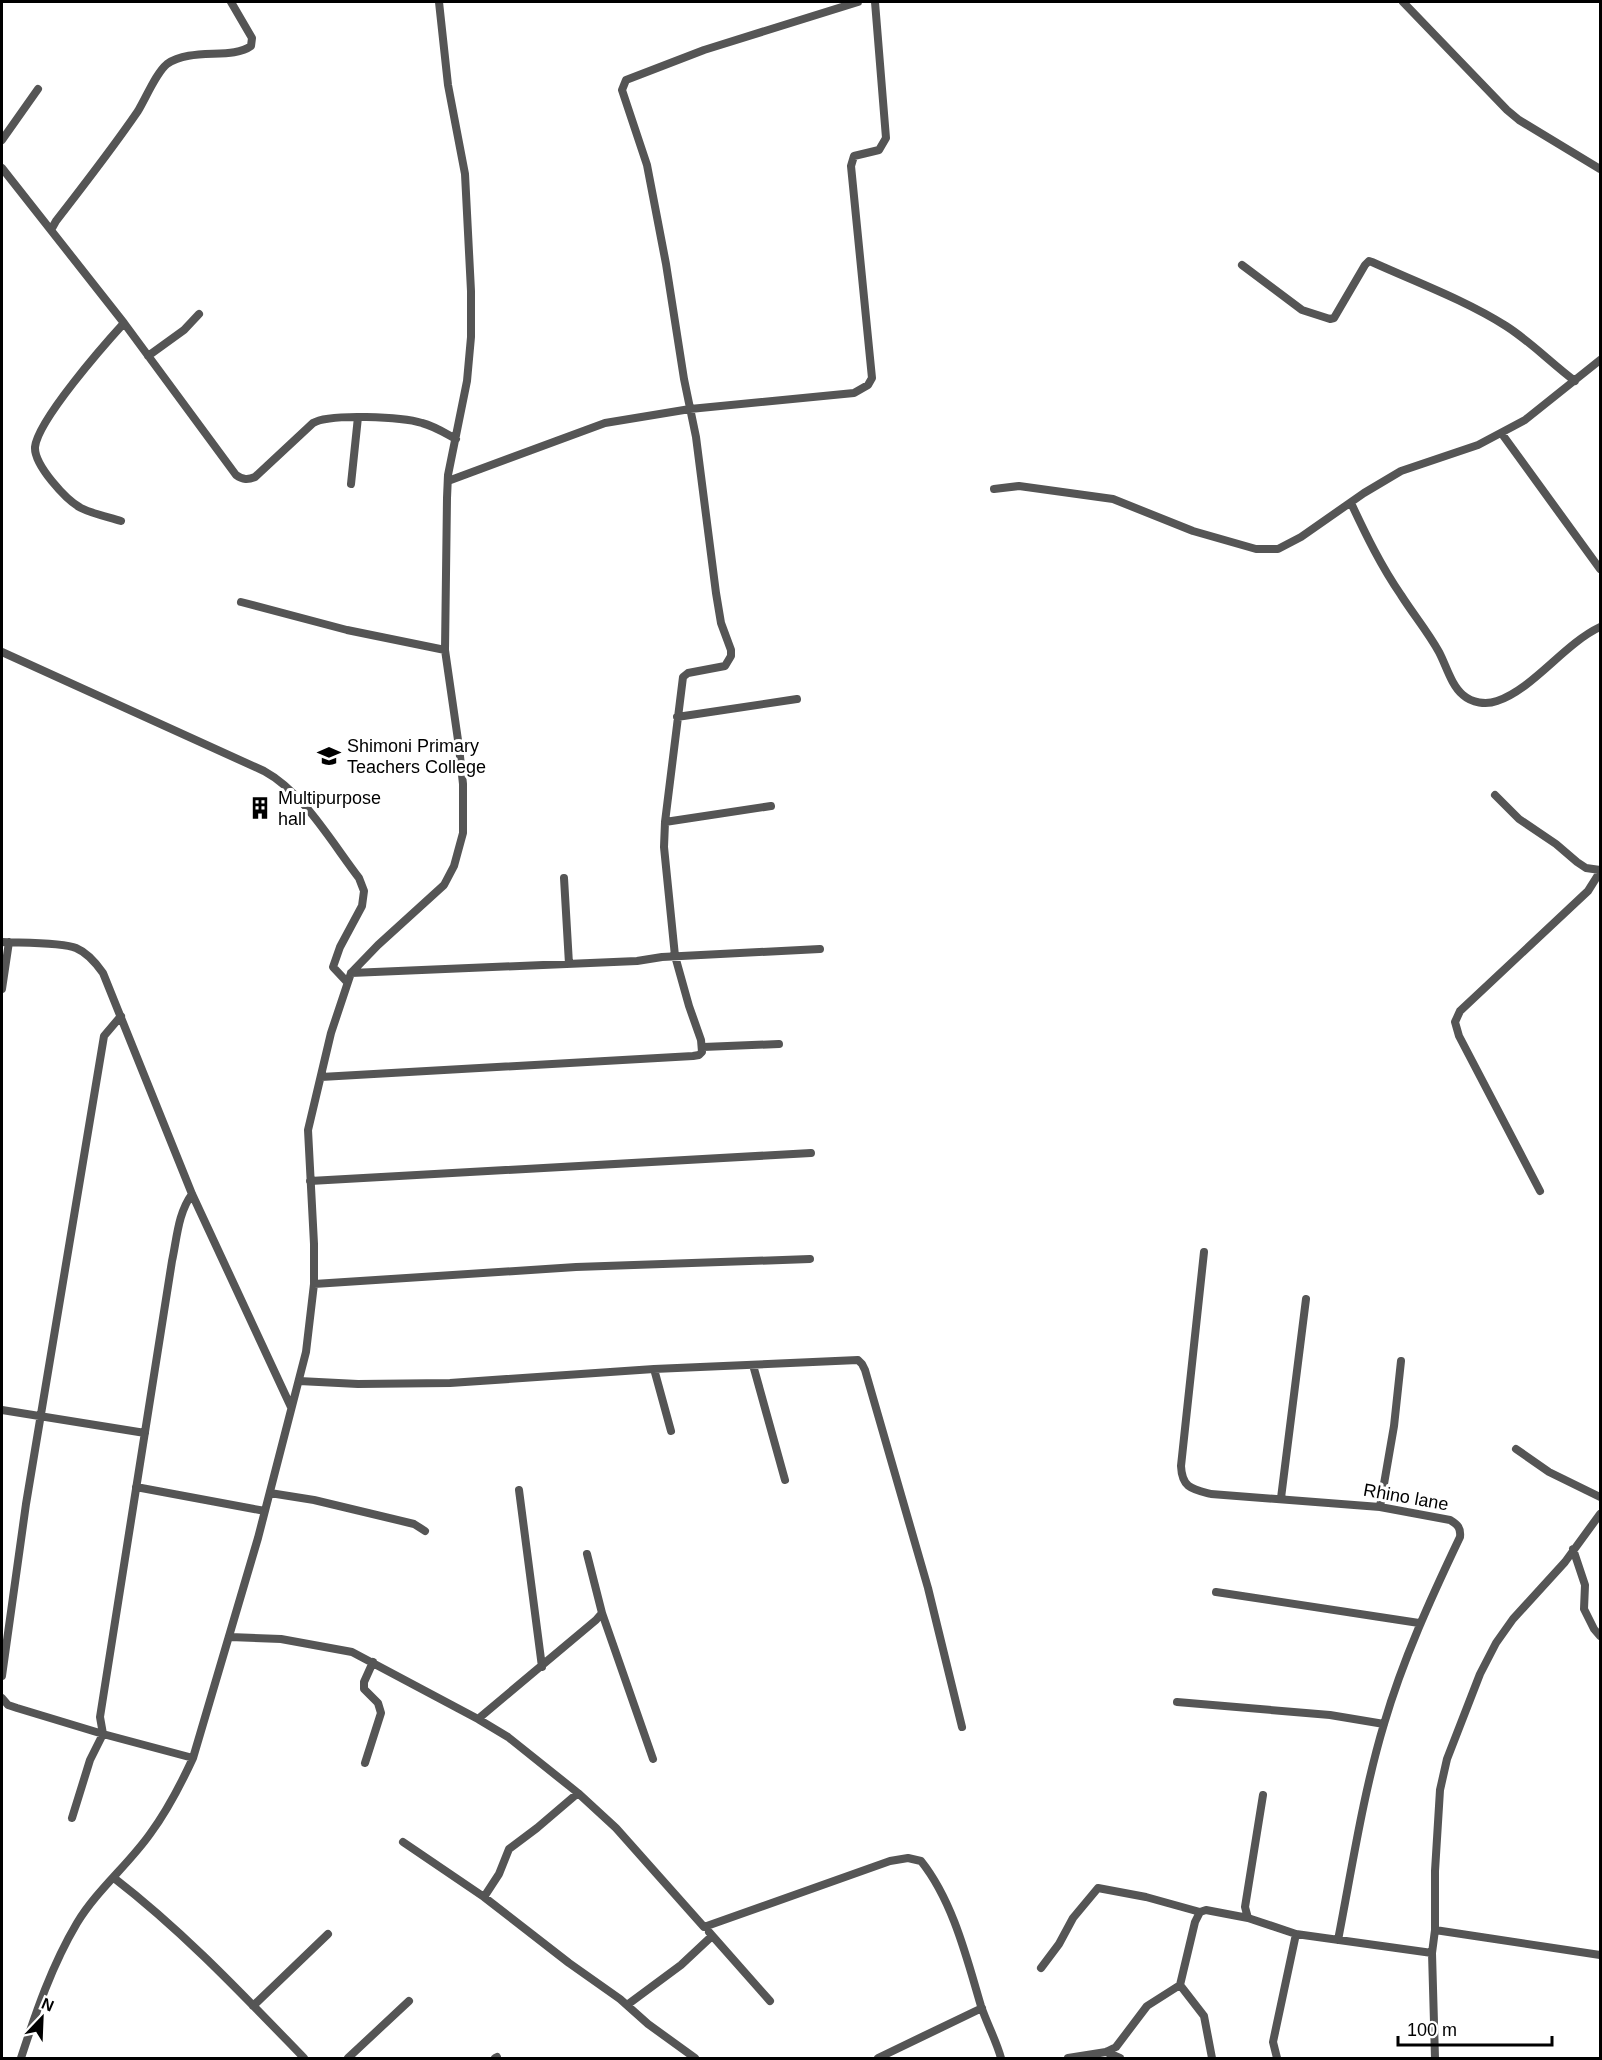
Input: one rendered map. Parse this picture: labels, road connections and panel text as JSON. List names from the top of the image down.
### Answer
{
  "streets": {
    "street": ["Rhino lane"]
  },
  "places": {
    "school or university": ["Shimoni Primary Teachers College"],
    "building": ["Multipurpose hall"]
  },
  "scale_bar": "100 m",
  "north": "top right"
}
